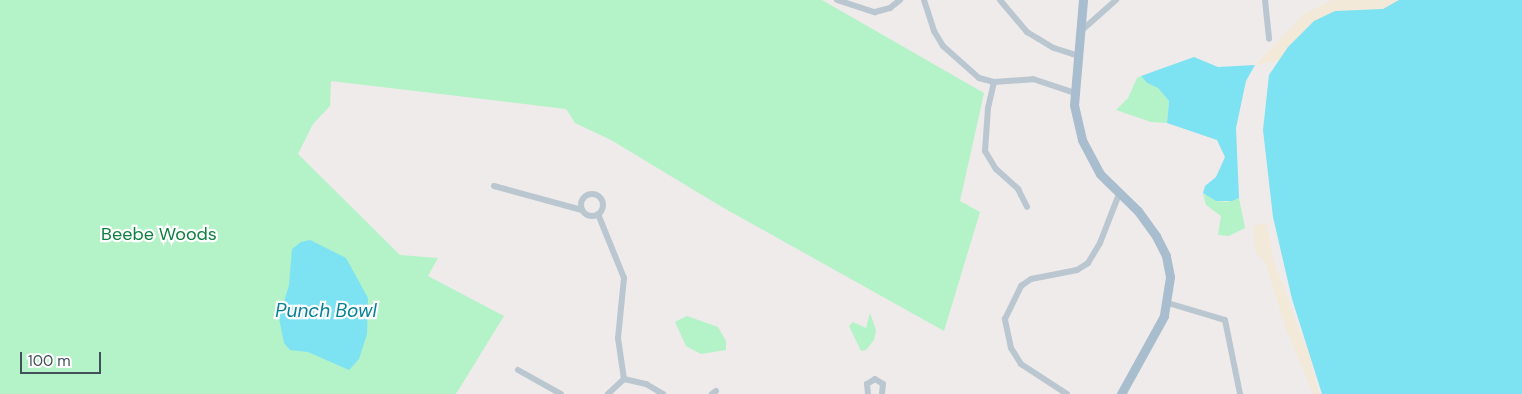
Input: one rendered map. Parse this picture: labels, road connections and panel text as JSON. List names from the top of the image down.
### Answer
{
  "water": ["Punch Bowl"],
  "parks": ["Beebe Woods"],
  "scale_bar": "100 m"
}
